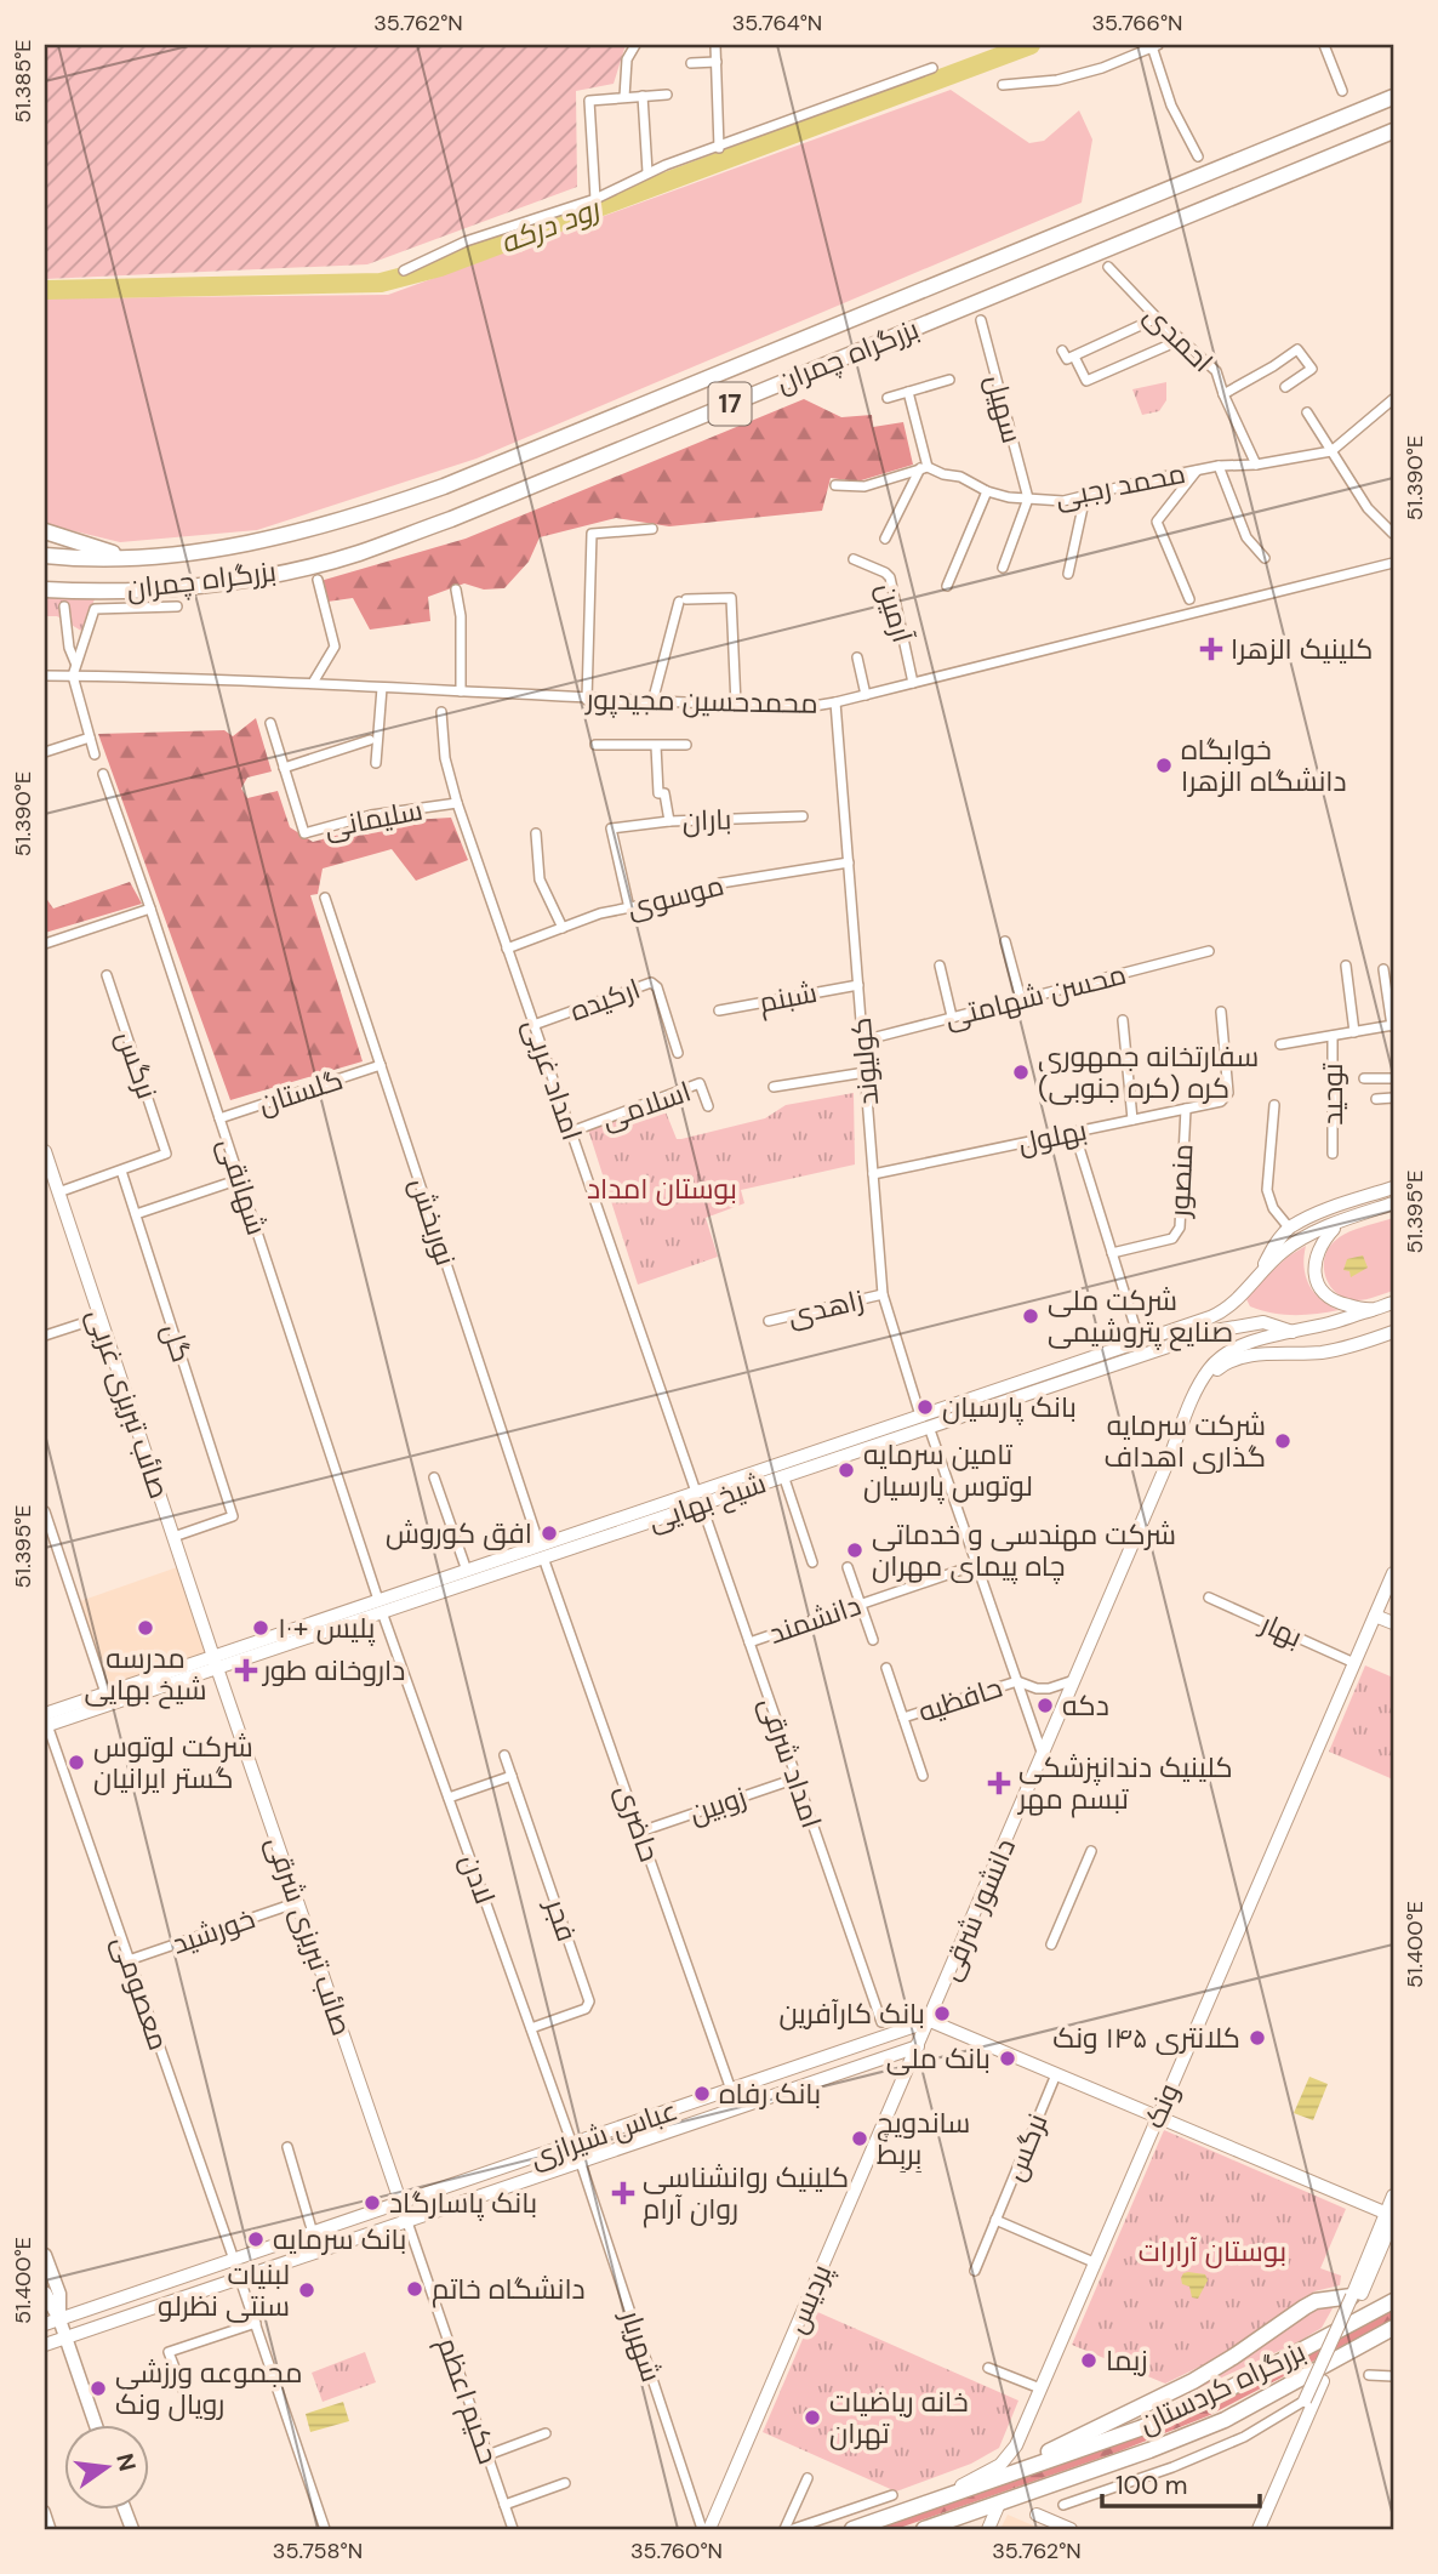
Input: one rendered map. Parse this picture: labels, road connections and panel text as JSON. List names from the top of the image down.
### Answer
{
  "streets": {
    "highway": ["بزرگراه چمران", "17", "بزرگراه کردستان"],
    "main road": [
      "صائب تبریزی غربی",
      "شیخ بهایی",
      "دانشور شرقی",
      "صائب تبریزی شرقی",
      "ونک",
      "عباس شیرازی",
      "پردیس"
    ],
    "street": [
      "احمدی",
      "سهیل",
      "محمد رجبی",
      "آرمین",
      "محمدحسین مجیدپور",
      "سلیمانی",
      "باران",
      "موسوی",
      "محسن شهامتی",
      "شبنم",
      "ارکیده",
      "کولیوند",
      "نرگس",
      "امداد غربی",
      "گلستان",
      "توحید",
      "اسلامی",
      "بهلول",
      "منصور",
      "شهانقی",
      "نوربخش",
      "زاهدی",
      "گل",
      "دانشمند",
      "بهار",
      "حافظیه",
      "امداد شرقی",
      "زوبین",
      "حاضری",
      "لادن",
      "فجر",
      "خورشید",
      "معصومی",
      "شهریار",
      "حکیم اعظم"
    ]
  },
  "crossings": [
    ["احمدی", "محمد رجبی"],
    ["سهیل", "محمد رجبی"],
    ["آرمین", "محمدحسین مجیدپور"],
    ["محمدحسین مجیدپور", "کولیوند"],
    ["سلیمانی", "امداد غربی"],
    ["باران", "موسوی"],
    ["موسوی", "کولیوند"],
    ["موسوی", "امداد غربی"],
    ["محسن شهامتی", "کولیوند"],
    ["شبنم", "کولیوند"],
    ["ارکیده", "امداد غربی"],
    ["کولیوند", "بهلول"],
    ["کولیوند", "زاهدی"],
    ["کولیوند", "شیخ بهایی"],
    ["کولیوند", "دانشمند"],
    ["کولیوند", "حافظیه"],
    ["کولیوند", "دانشور شرقی"],
    ["نرگس", "گل"],
    ["امداد غربی", "اسلامی"],
    ["امداد غربی", "شیخ بهایی"],
    ["امداد غربی", "امداد شرقی"],
    ["گلستان", "شهانقی"],
    ["گلستان", "نوربخش"],
    ["بهلول", "منصور"],
    ["شهانقی", "شیخ بهایی"],
    ["شهانقی", "لادن"],
    ["نوربخش", "شیخ بهایی"],
    ["نوربخش", "حاضری"],
    ["گل", "صائب تبریزی غربی"],
    ["صائب تبریزی غربی", "شیخ بهایی"],
    ["صائب تبریزی غربی", "صائب تبریزی شرقی"],
    ["شیخ بهایی", "امداد شرقی"],
    ["شیخ بهایی", "حاضری"],
    ["شیخ بهایی", "لادن"],
    ["شیخ بهایی", "دانشور شرقی"],
    ["شیخ بهایی", "صائب تبریزی شرقی"],
    ["شیخ بهایی", "معصومی"],
    ["دانشمند", "امداد شرقی"],
    ["بهار", "ونک"],
    ["امداد شرقی", "زوبین"],
    ["زوبین", "حاضری"],
    ["حاضری", "عباس شیرازی"],
    ["لادن", "فجر"],
    ["لادن", "عباس شیرازی"],
    ["دانشور شرقی", "عباس شیرازی"],
    ["دانشور شرقی", "پردیس"],
    ["خورشید", "صائب تبریزی شرقی"],
    ["خورشید", "معصومی"],
    ["صائب تبریزی شرقی", "عباس شیرازی"],
    ["معصومی", "عباس شیرازی"],
    ["ونک", "بزرگراه کردستان"],
    ["عباس شیرازی", "پردیس"],
    ["عباس شیرازی", "شهریار"],
    ["عباس شیرازی", "حکیم اعظم"]
  ],
  "water": ["رود درکه"],
  "parks": ["بوستان امداد", "بوستان آرارات"],
  "places": {
    "health": [
      "کلینیک الزهرا",
      "داروخانه طور",
      "کلینیک دندانپزشکی تبسم مهر",
      "کلینیک روانشناسی روان آرام"
    ],
    "other": [
      "خوابگاه دانشگاه الزهرا",
      "سفارتخانه جمهوری کره (کره جنوبی)",
      "شرکت ملی صنایع پتروشیمی",
      "بانک پارسیان",
      "شرکت سرمایه گذاری اهداف",
      "تامین سرمایه لوتوس پارسیان",
      "افق کوروش",
      "شرکت مهندسی و خدماتی چاه پیمای مهران",
      "مدرسه شیخ بهایی",
      "پلیس +۱۰",
      "دکه",
      "شرکت لوتوس گستر ایرانیان",
      "بانک کارآفرین",
      "کلانتری ۱۴۵ ونک",
      "بانک ملی",
      "بانک رفاه",
      "ساندویچ بِربِط",
      "بانک پاسارگاد",
      "بانک سرمایه",
      "دانشگاه خاتم",
      "لبنیات سنتی نظرلو",
      "زیما",
      "مجموعه ورزشی رویال ونک",
      "خانه ریاضیات تهران"
    ]
  },
  "scale_bar": "100 m",
  "north": "right",
  "coordinates": [
    "35.762°N",
    "35.764°N",
    "35.766°N",
    "51.385°E",
    "51.390°E",
    "51.395°E",
    "51.400°E",
    "35.758°N",
    "35.760°N"
  ]
}
